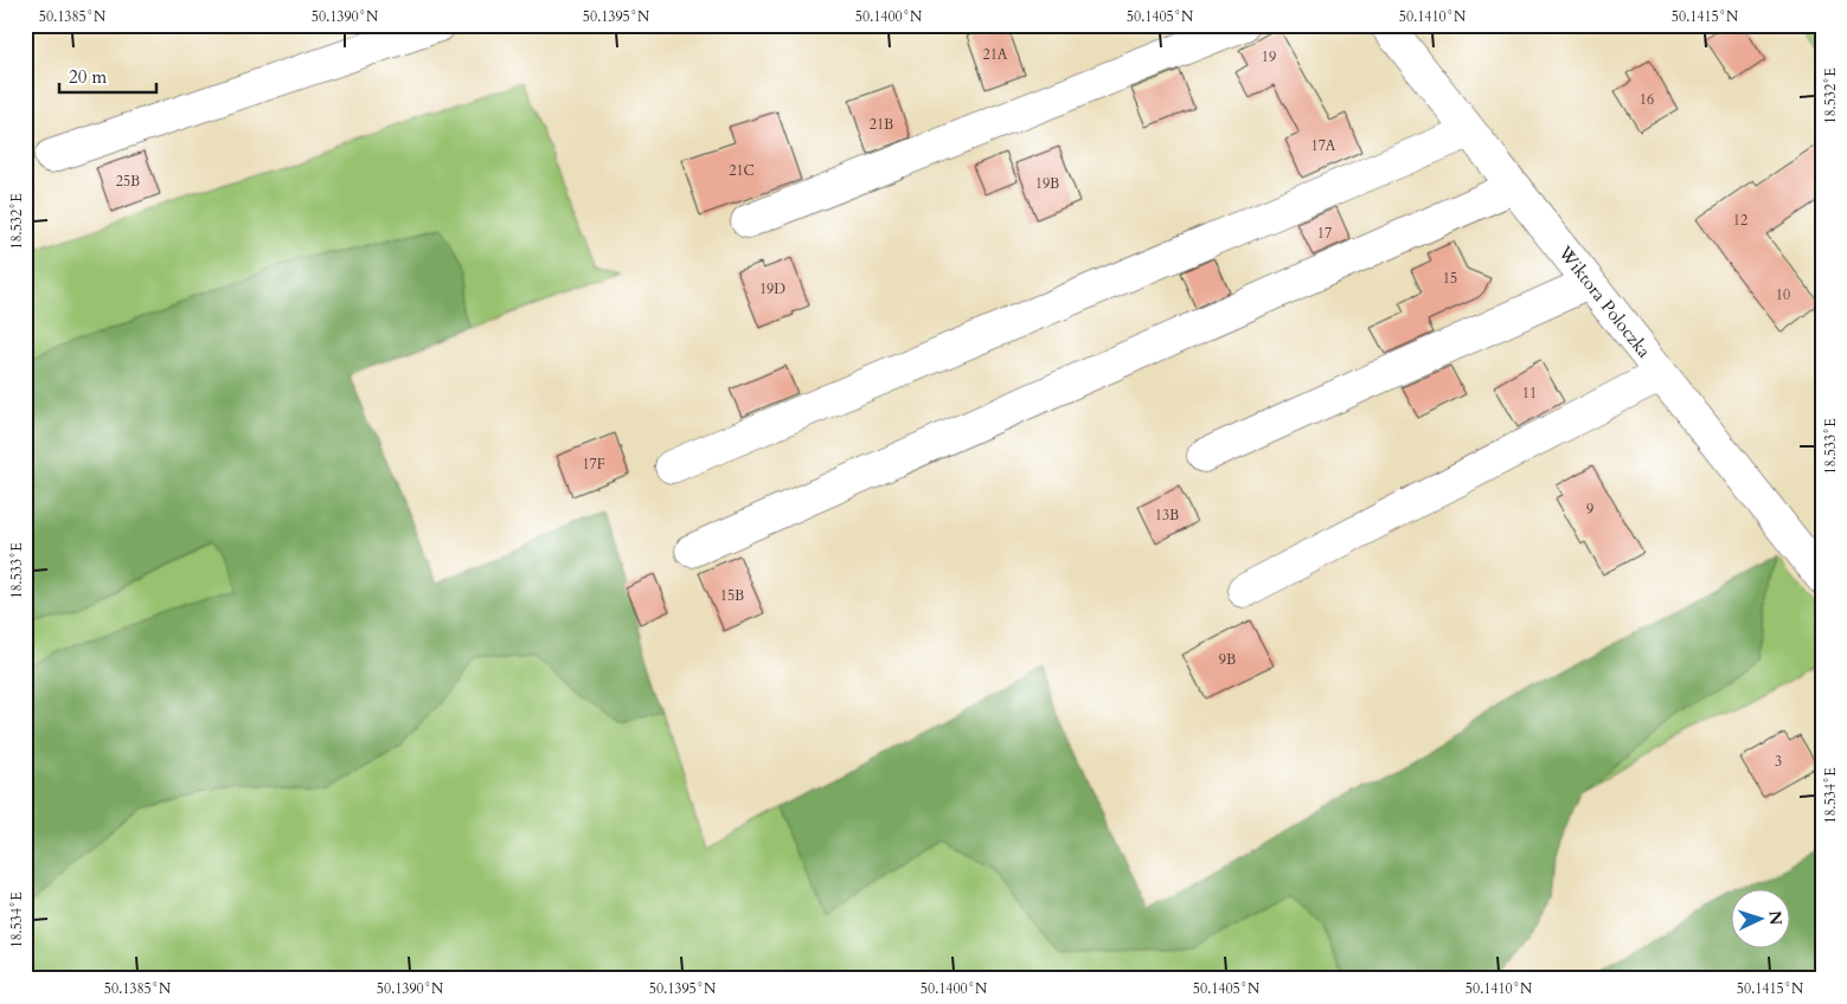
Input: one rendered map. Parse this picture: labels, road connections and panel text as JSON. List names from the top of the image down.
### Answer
{
  "streets": {
    "street": ["Wiktora Poloczka"]
  },
  "house_numbers": [
    "21A",
    "19",
    "16",
    "21B",
    "17A",
    "21C",
    "25B",
    "19B",
    "12",
    "17",
    "15",
    "19D",
    "10",
    "11",
    "17F",
    "9",
    "13B",
    "15B",
    "9B",
    "3"
  ],
  "scale_bar": "20 m",
  "north": "right",
  "coordinates": [
    "50.1385°N",
    "50.1390°N",
    "50.1395°N",
    "50.1400°N",
    "50.1405°N",
    "50.1410°N",
    "50.1415°N",
    "18.532°E",
    "18.533°E",
    "18.534°E"
  ]
}
